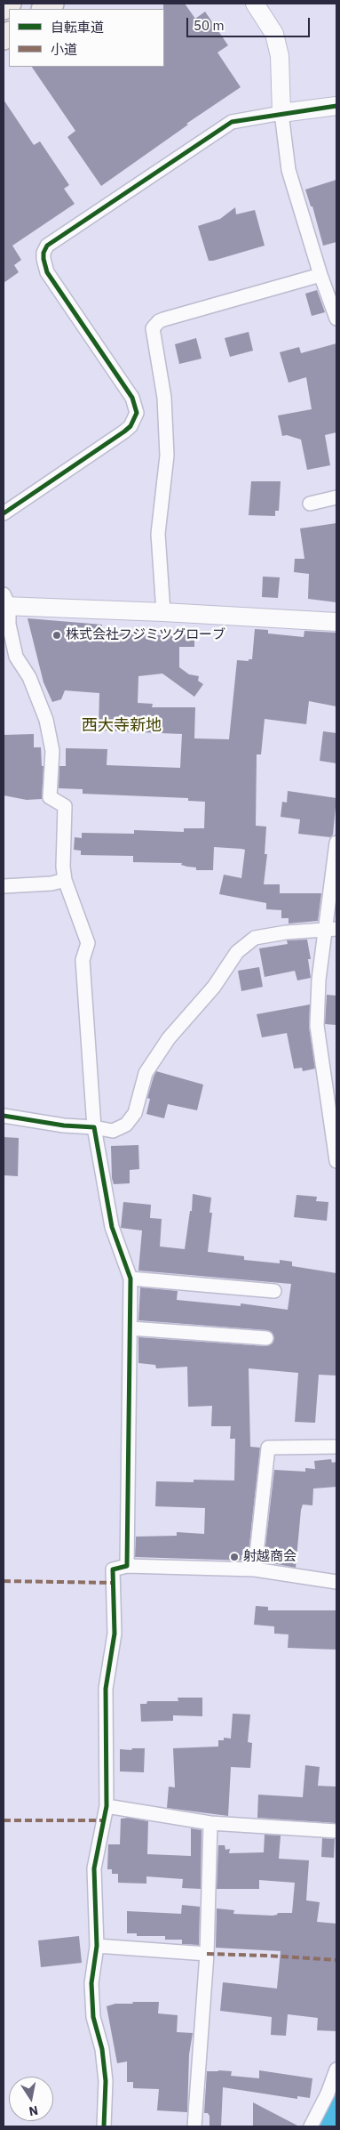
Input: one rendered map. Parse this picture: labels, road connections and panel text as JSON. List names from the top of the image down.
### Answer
{
  "districts": ["西大寺新地"],
  "places": ["株式会社フジミツグローブ", "射越商会"],
  "legend": ["自転車道", "小道"],
  "scale_bar": "50 m",
  "north": "bottom"
}
